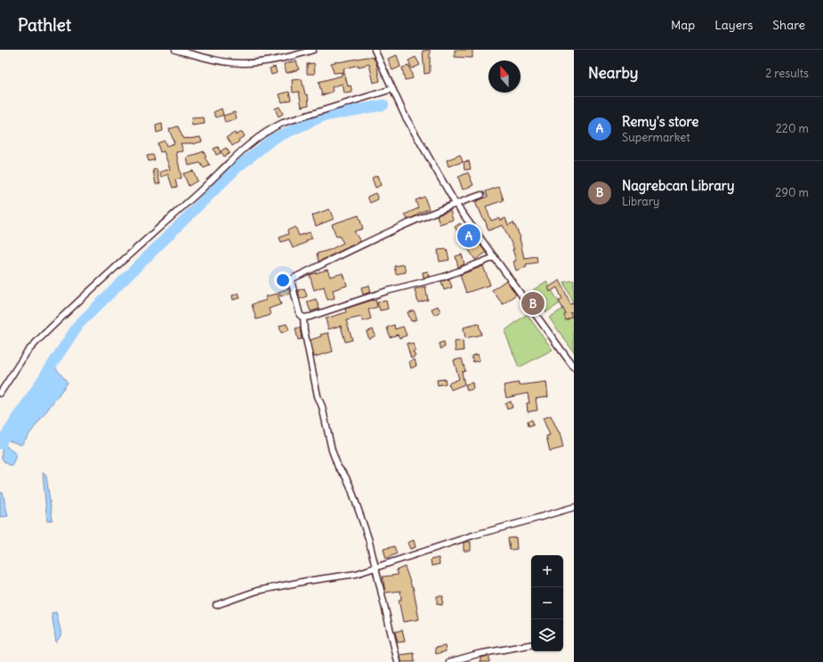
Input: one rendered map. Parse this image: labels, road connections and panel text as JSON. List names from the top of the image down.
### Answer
{
  "north": "top",
  "page": {
    "header": "Pathlet",
    "nav": ["Map", "Layers", "Share"],
    "heading": ["Nearby", "2 results"],
    "list": [
      {
        "mark": "A",
        "name": "Remy's store",
        "note": "Supermarket",
        "value": "220 m"
      },
      {
        "mark": "B",
        "name": "Nagrebcan Library",
        "note": "Library",
        "value": "290 m"
      }
    ],
    "pins": ["A", "B"],
    "map_buttons": ["+", "−"]
  }
}
